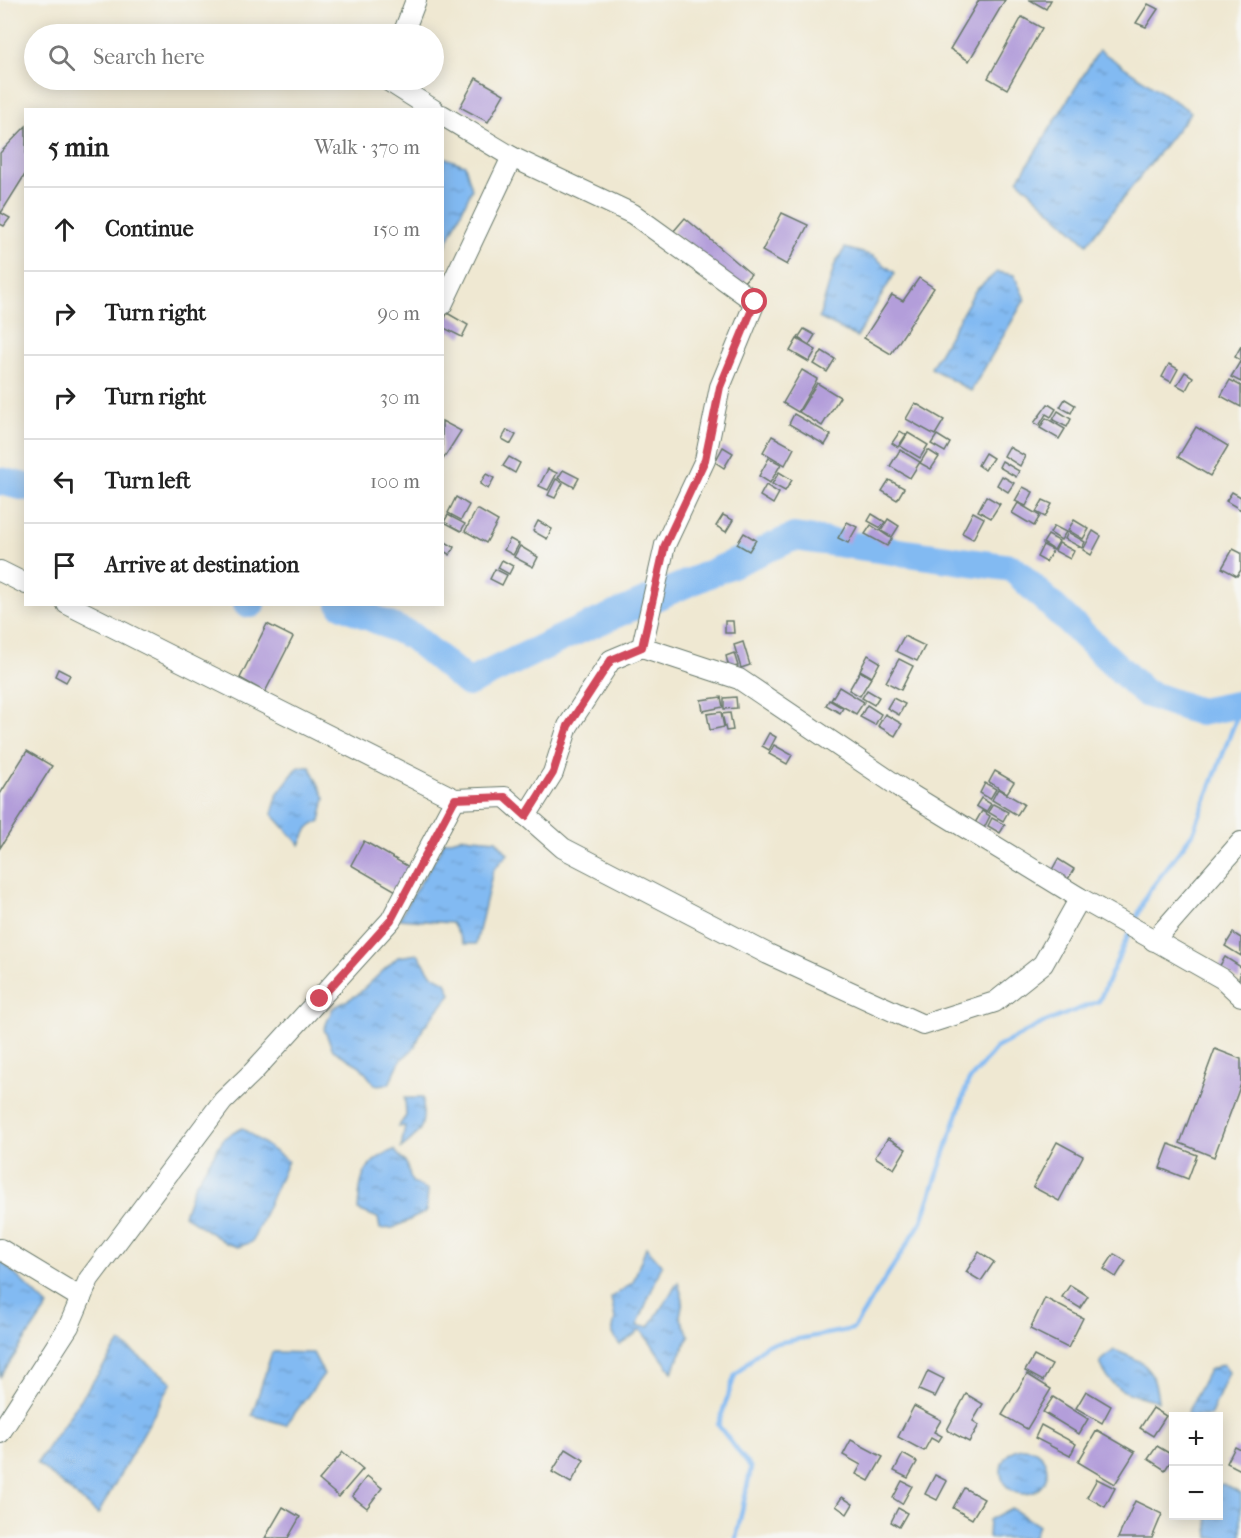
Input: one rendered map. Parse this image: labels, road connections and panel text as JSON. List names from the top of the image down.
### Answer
{
  "page": {
    "search": "Search here",
    "heading": ["5 min", "Walk · 370 m"],
    "list": [
      ["Continue", "150 m"],
      ["Turn right", "90 m"],
      ["Turn right", "30 m"],
      ["Turn left", "100 m"],
      "Arrive at destination"
    ],
    "map_buttons": ["+", "−"]
  }
}
